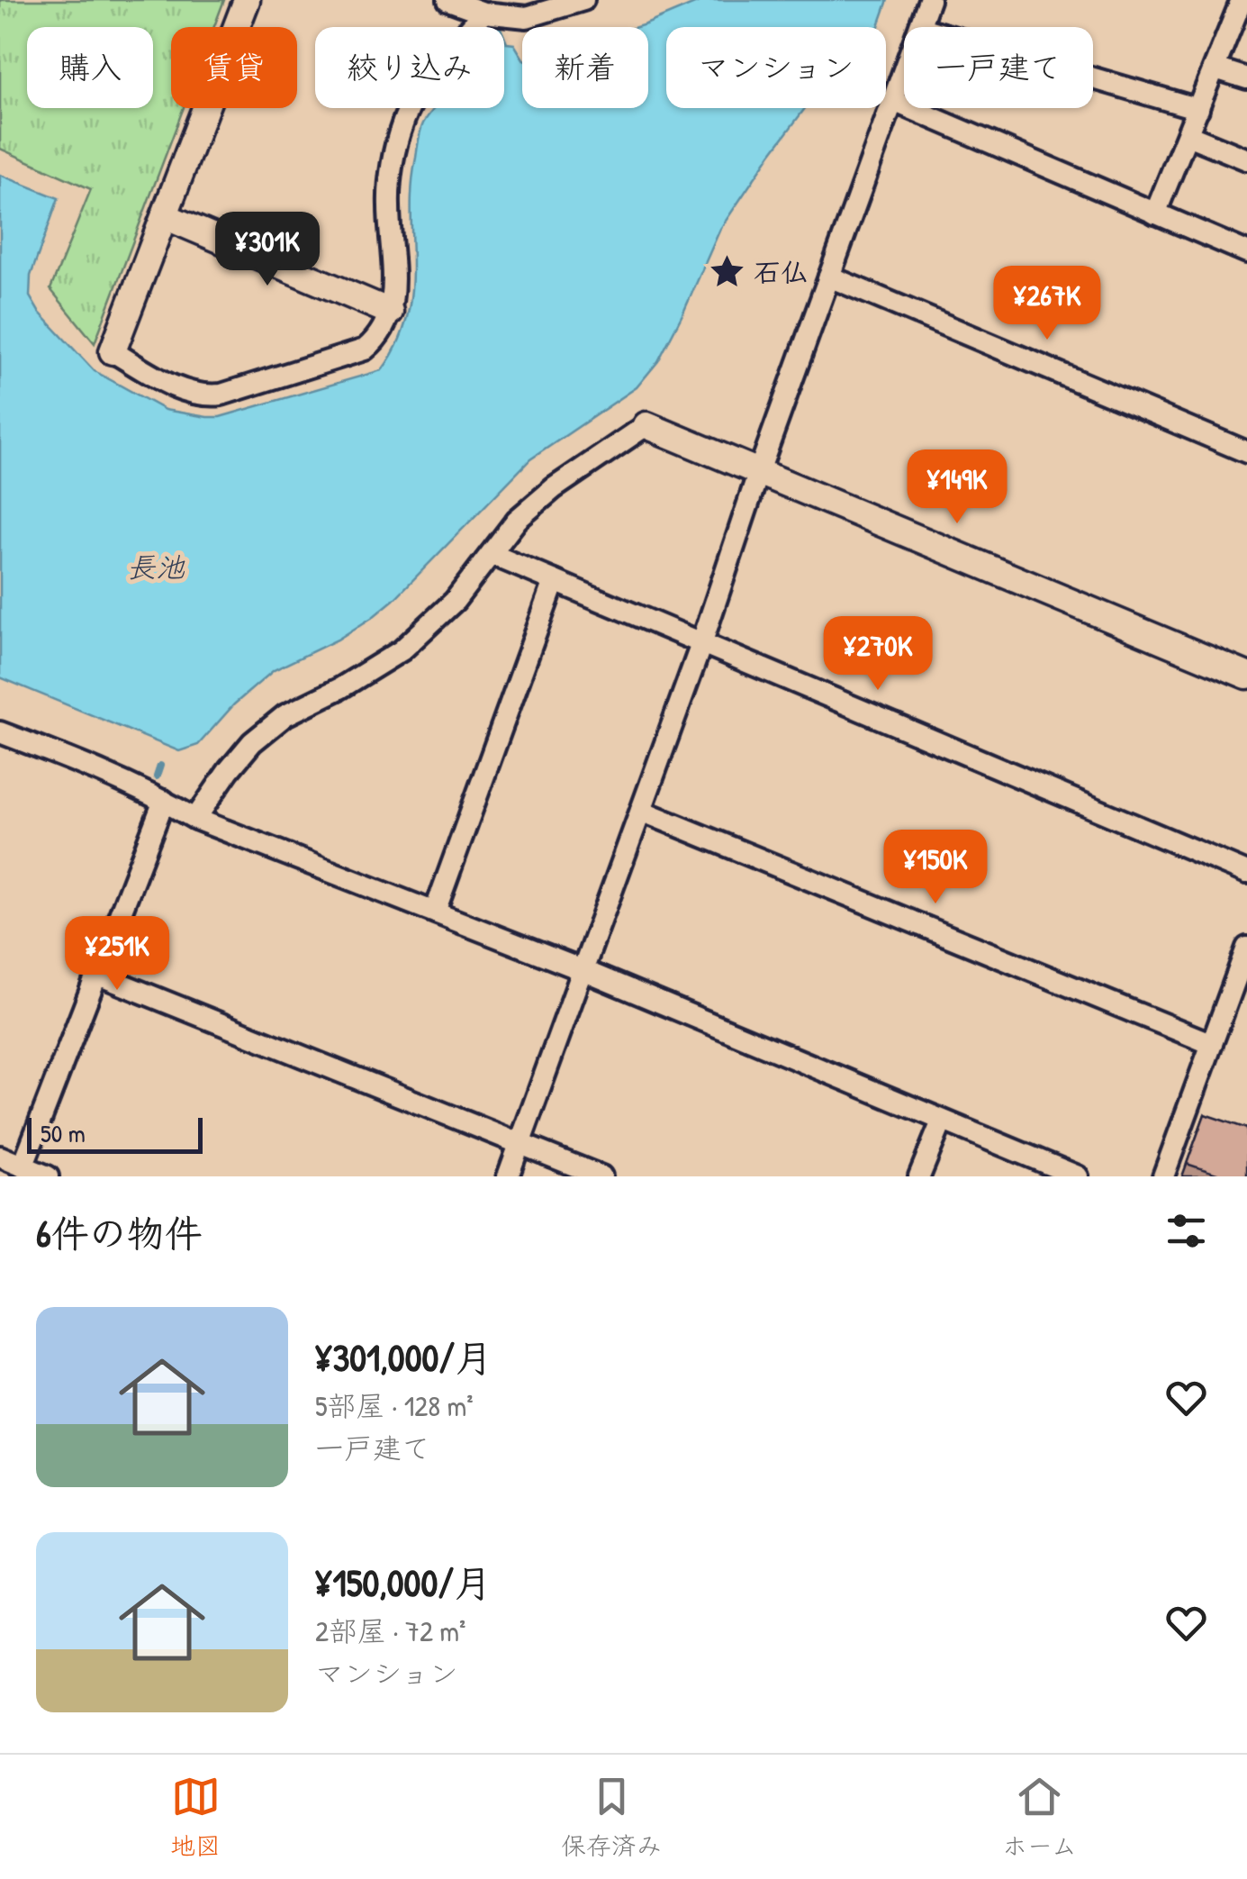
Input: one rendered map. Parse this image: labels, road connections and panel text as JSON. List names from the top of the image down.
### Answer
{
  "water": ["長池"],
  "places": {
    "place": ["石仏"]
  },
  "scale_bar": "50 m",
  "page": {
    "chip": [
      "購入",
      "賃貸",
      "絞り込み",
      "新着",
      "マンション",
      "一戸建て"
    ],
    "price": [
      "¥301K",
      "¥267K",
      "¥149K",
      "¥270K",
      "¥150K",
      "¥251K"
    ],
    "scale": "50 m",
    "heading": "6件の物件",
    "list": [
      {
        "name": "¥301,000/月",
        "note": "5部屋 · 128 m² · 一戸建て"
      },
      {
        "name": "¥150,000/月",
        "note": "2部屋 · 72 m² · マンション"
      }
    ],
    "tabs": ["地図", "保存済み", "ホーム"]
  }
}
